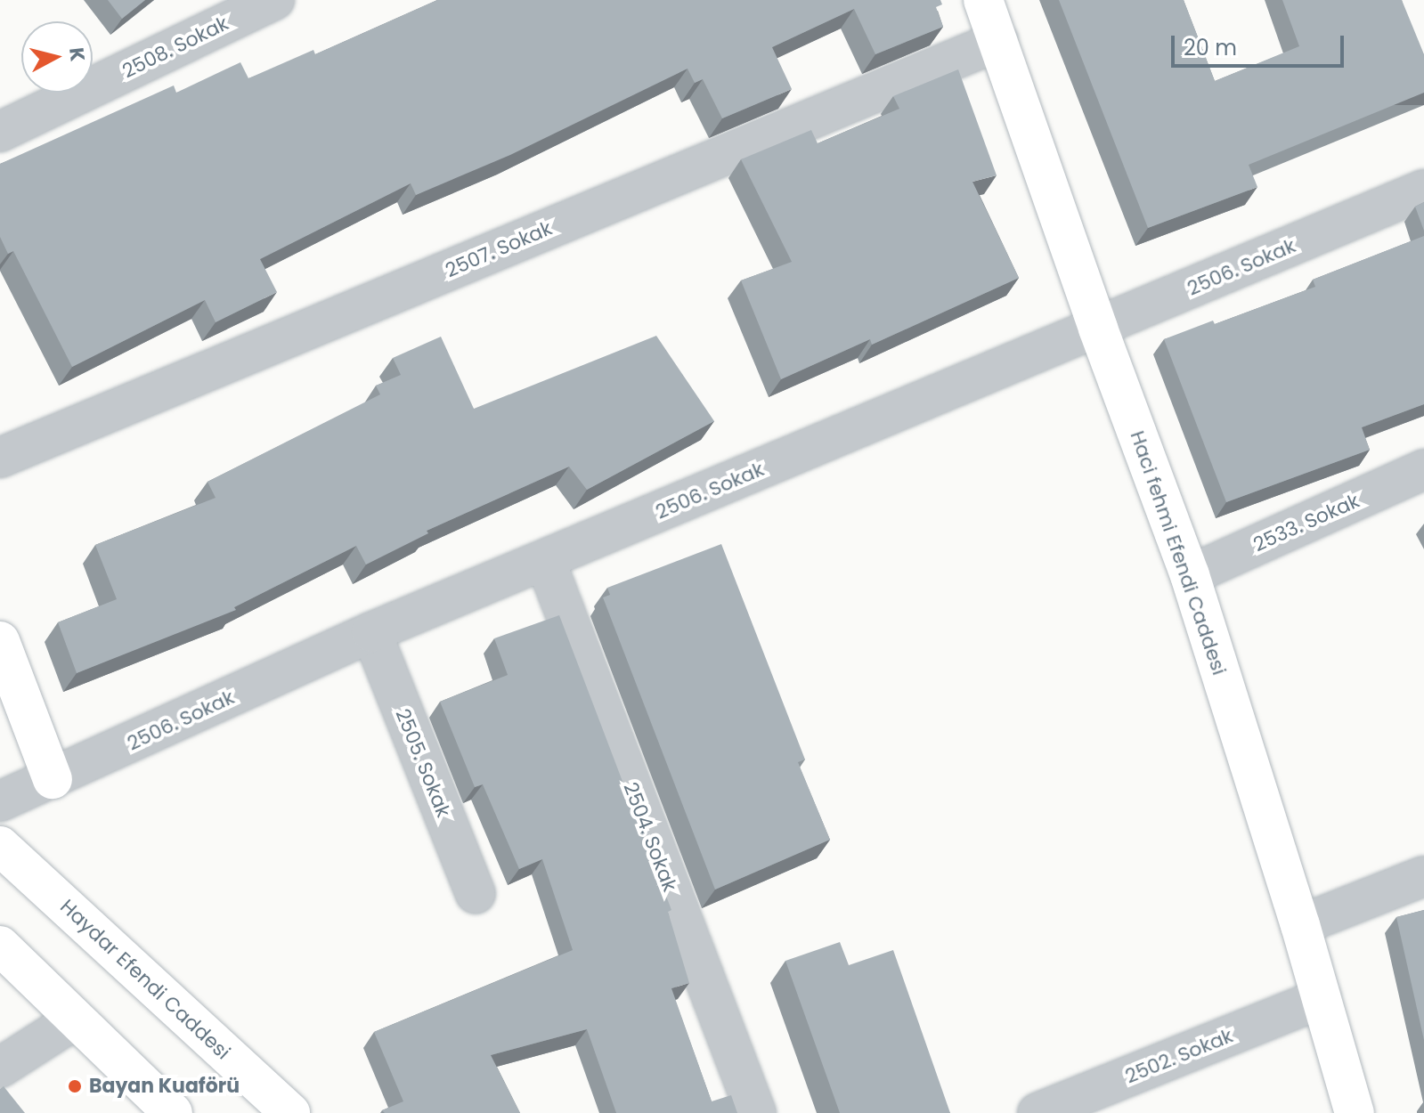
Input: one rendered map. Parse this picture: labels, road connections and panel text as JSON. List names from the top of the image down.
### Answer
{
  "streets": {
    "street": [
      "2508. Sokak",
      "2507. Sokak",
      "2506. Sokak",
      "2533. Sokak",
      "Haci fehmi Efendi Caddesi",
      "2505. Sokak",
      "2504. Sokak",
      "Haydar Efendi Caddesi",
      "2502. Sokak"
    ]
  },
  "crossings": [
    ["2507. Sokak", "Haci fehmi Efendi Caddesi"],
    ["2506. Sokak", "Haci fehmi Efendi Caddesi"],
    ["2506. Sokak", "2505. Sokak"],
    ["2506. Sokak", "2504. Sokak"],
    ["2533. Sokak", "Haci fehmi Efendi Caddesi"],
    ["Haci fehmi Efendi Caddesi", "2502. Sokak"]
  ],
  "places": ["Bayan Kuaförü"],
  "scale_bar": "20 m",
  "north": "right"
}
